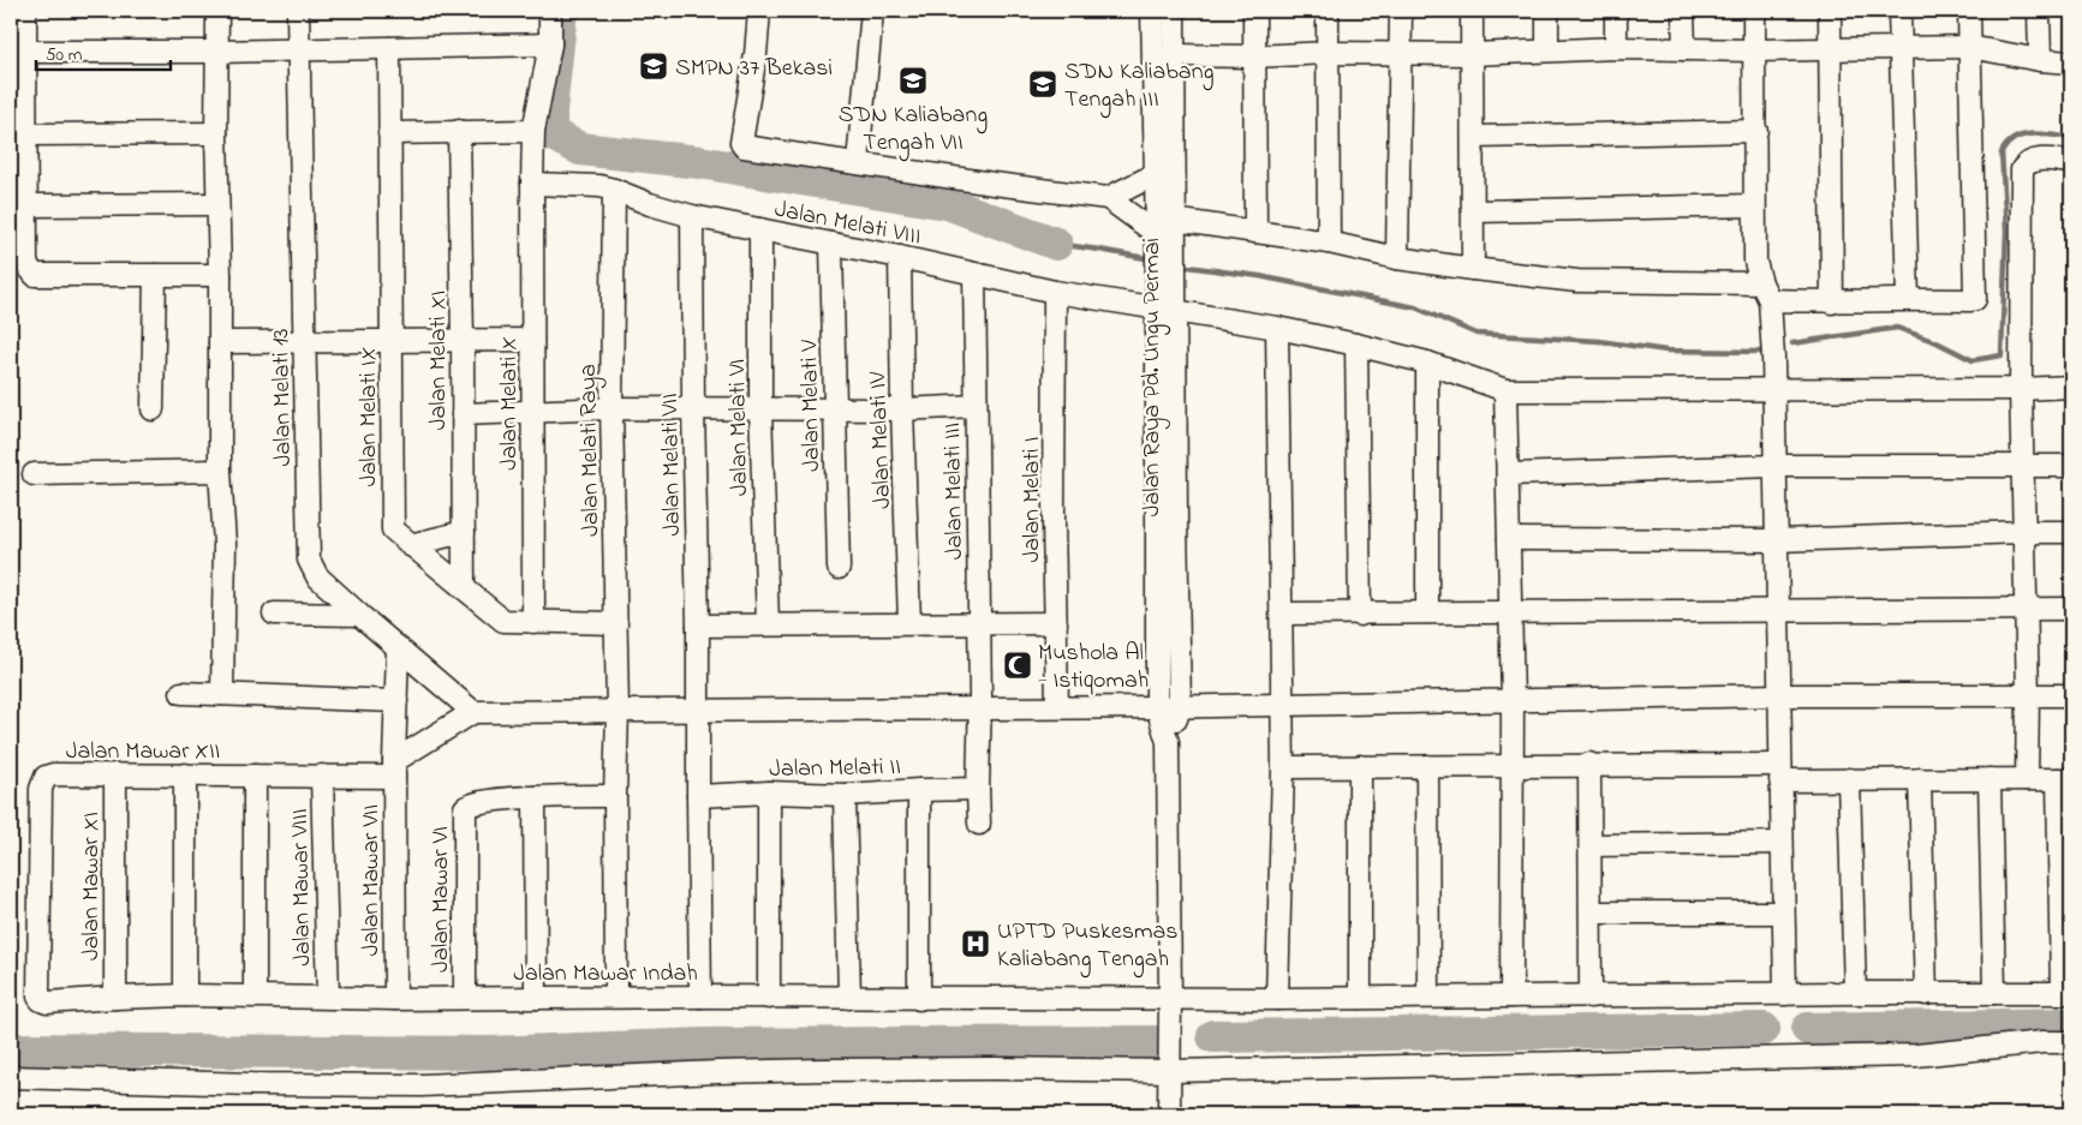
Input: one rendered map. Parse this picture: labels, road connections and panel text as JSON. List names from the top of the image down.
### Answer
{
  "streets": {
    "street": [
      "Jalan Melati VIII",
      "Jalan Melati XI",
      "Jalan Raya Pd. Ungu Permai",
      "Jalan Melati 13",
      "Jalan Melati X",
      "Jalan Melati V",
      "Jalan Melati IX",
      "Jalan Melati VI",
      "Jalan Melati IV",
      "Jalan Melati Raya",
      "Jalan Melati VII",
      "Jalan Melati III",
      "Jalan Melati I",
      "Jalan Mawar XII",
      "Jalan Melati II",
      "Jalan Mawar VII",
      "Jalan Mawar XI",
      "Jalan Mawar VIII",
      "Jalan Mawar VI",
      "Jalan Mawar Indah"
    ]
  },
  "crossings": [
    ["Jalan Melati VIII", "Jalan Raya Pd. Ungu Permai"],
    ["Jalan Melati VIII", "Jalan Melati X"],
    ["Jalan Melati VIII", "Jalan Melati V"],
    ["Jalan Melati VIII", "Jalan Melati VI"],
    ["Jalan Melati VIII", "Jalan Melati IV"],
    ["Jalan Melati VIII", "Jalan Melati Raya"],
    ["Jalan Melati VIII", "Jalan Melati VII"],
    ["Jalan Melati VIII", "Jalan Melati III"],
    ["Jalan Melati VIII", "Jalan Melati I"],
    ["Jalan Melati XI", "Jalan Melati IX"],
    ["Jalan Raya Pd. Ungu Permai", "Jalan Mawar Indah"],
    ["Jalan Melati 13", "Jalan Mawar VII"],
    ["Jalan Melati X", "Jalan Melati IX"],
    ["Jalan Melati IX", "Jalan Melati Raya"],
    ["Jalan Melati Raya", "Jalan Mawar VI"],
    ["Jalan Melati Raya", "Jalan Mawar Indah"],
    ["Jalan Mawar XII", "Jalan Mawar VII"],
    ["Jalan Mawar XII", "Jalan Mawar XI"],
    ["Jalan Mawar XII", "Jalan Mawar VIII"],
    ["Jalan Mawar XII", "Jalan Mawar Indah"],
    ["Jalan Mawar VII", "Jalan Mawar Indah"],
    ["Jalan Mawar XI", "Jalan Mawar Indah"],
    ["Jalan Mawar VIII", "Jalan Mawar Indah"],
    ["Jalan Mawar VI", "Jalan Mawar Indah"]
  ],
  "places": {
    "school or university": ["SMPN 37 Bekasi", "SDN Kaliabang Tengah VII", "SDN Kaliabang Tengah III"],
    "mosque": ["Mushola Al - Istiqomah"],
    "hospital": ["UPTD Puskesmas Kaliabang Tengah"]
  },
  "scale_bar": "50 m"
}
